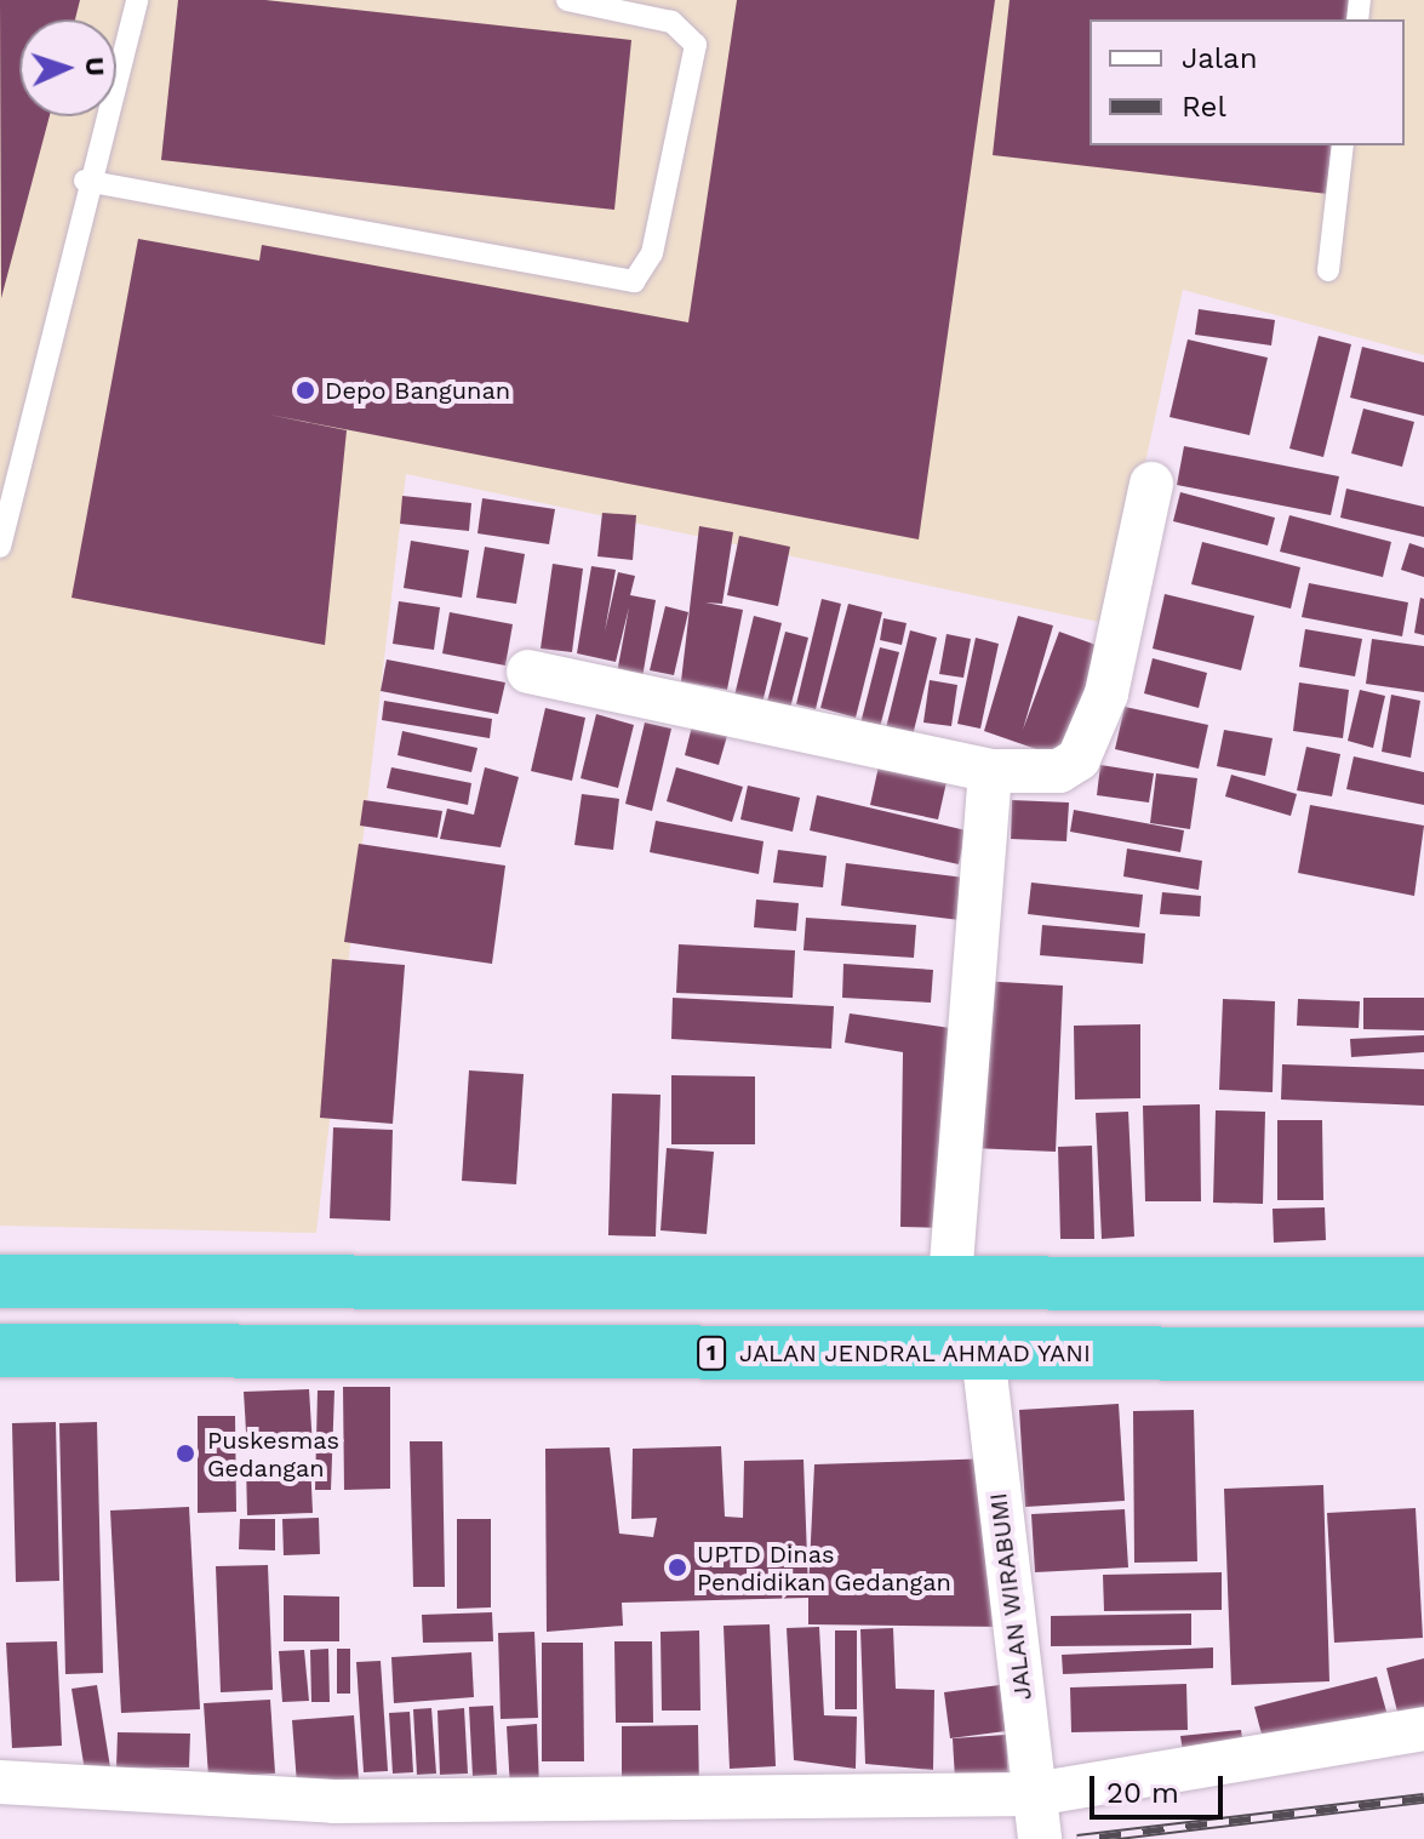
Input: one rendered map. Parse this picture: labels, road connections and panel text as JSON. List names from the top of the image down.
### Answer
{
  "streets": {
    "highway": ["1", "JALAN JENDRAL AHMAD YANI"],
    "street": ["JALAN WIRABUMI"]
  },
  "crossings": [
    ["JALAN JENDRAL AHMAD YANI", "JALAN WIRABUMI"]
  ],
  "places": ["Depo Bangunan", "Puskesmas Gedangan", "UPTD Dinas Pendidikan Gedangan"],
  "legend": ["Jalan", "Rel"],
  "scale_bar": "20 m",
  "north": "right"
}
